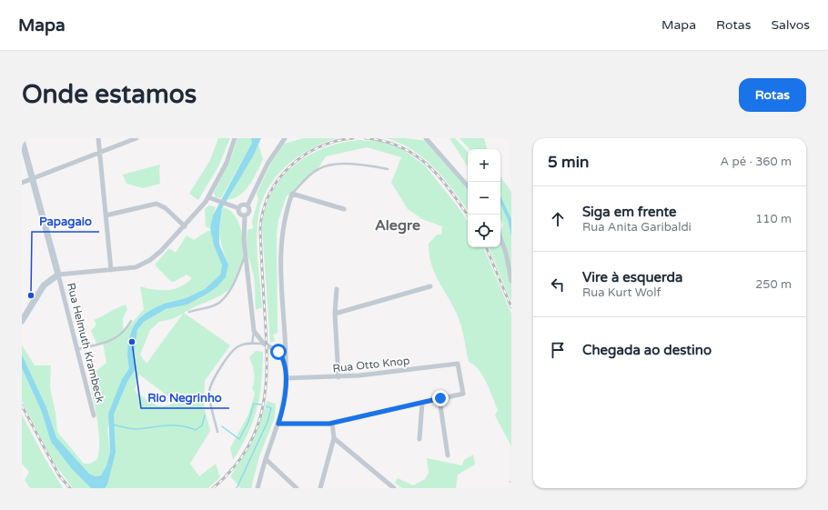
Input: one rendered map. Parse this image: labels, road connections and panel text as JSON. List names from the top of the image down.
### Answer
{
  "streets": {
    "street": ["Rua Helmuth Krambeck", "Rua Otto Knop"]
  },
  "districts": ["Alegre"],
  "places": ["Papagaio", "Rio Negrinho"],
  "page": {
    "header": "Mapa",
    "nav": ["Mapa", "Rotas", "Salvos"],
    "buttons": "Rotas",
    "title": "Onde estamos",
    "heading": ["5 min", "A pé · 360 m"],
    "map_buttons": ["+", "−"],
    "list": [
      ["Siga em frente", "Rua Anita Garibaldi", "110 m"],
      ["Vire à esquerda", "Rua Kurt Wolf", "250 m"],
      "Chegada ao destino"
    ]
  }
}
